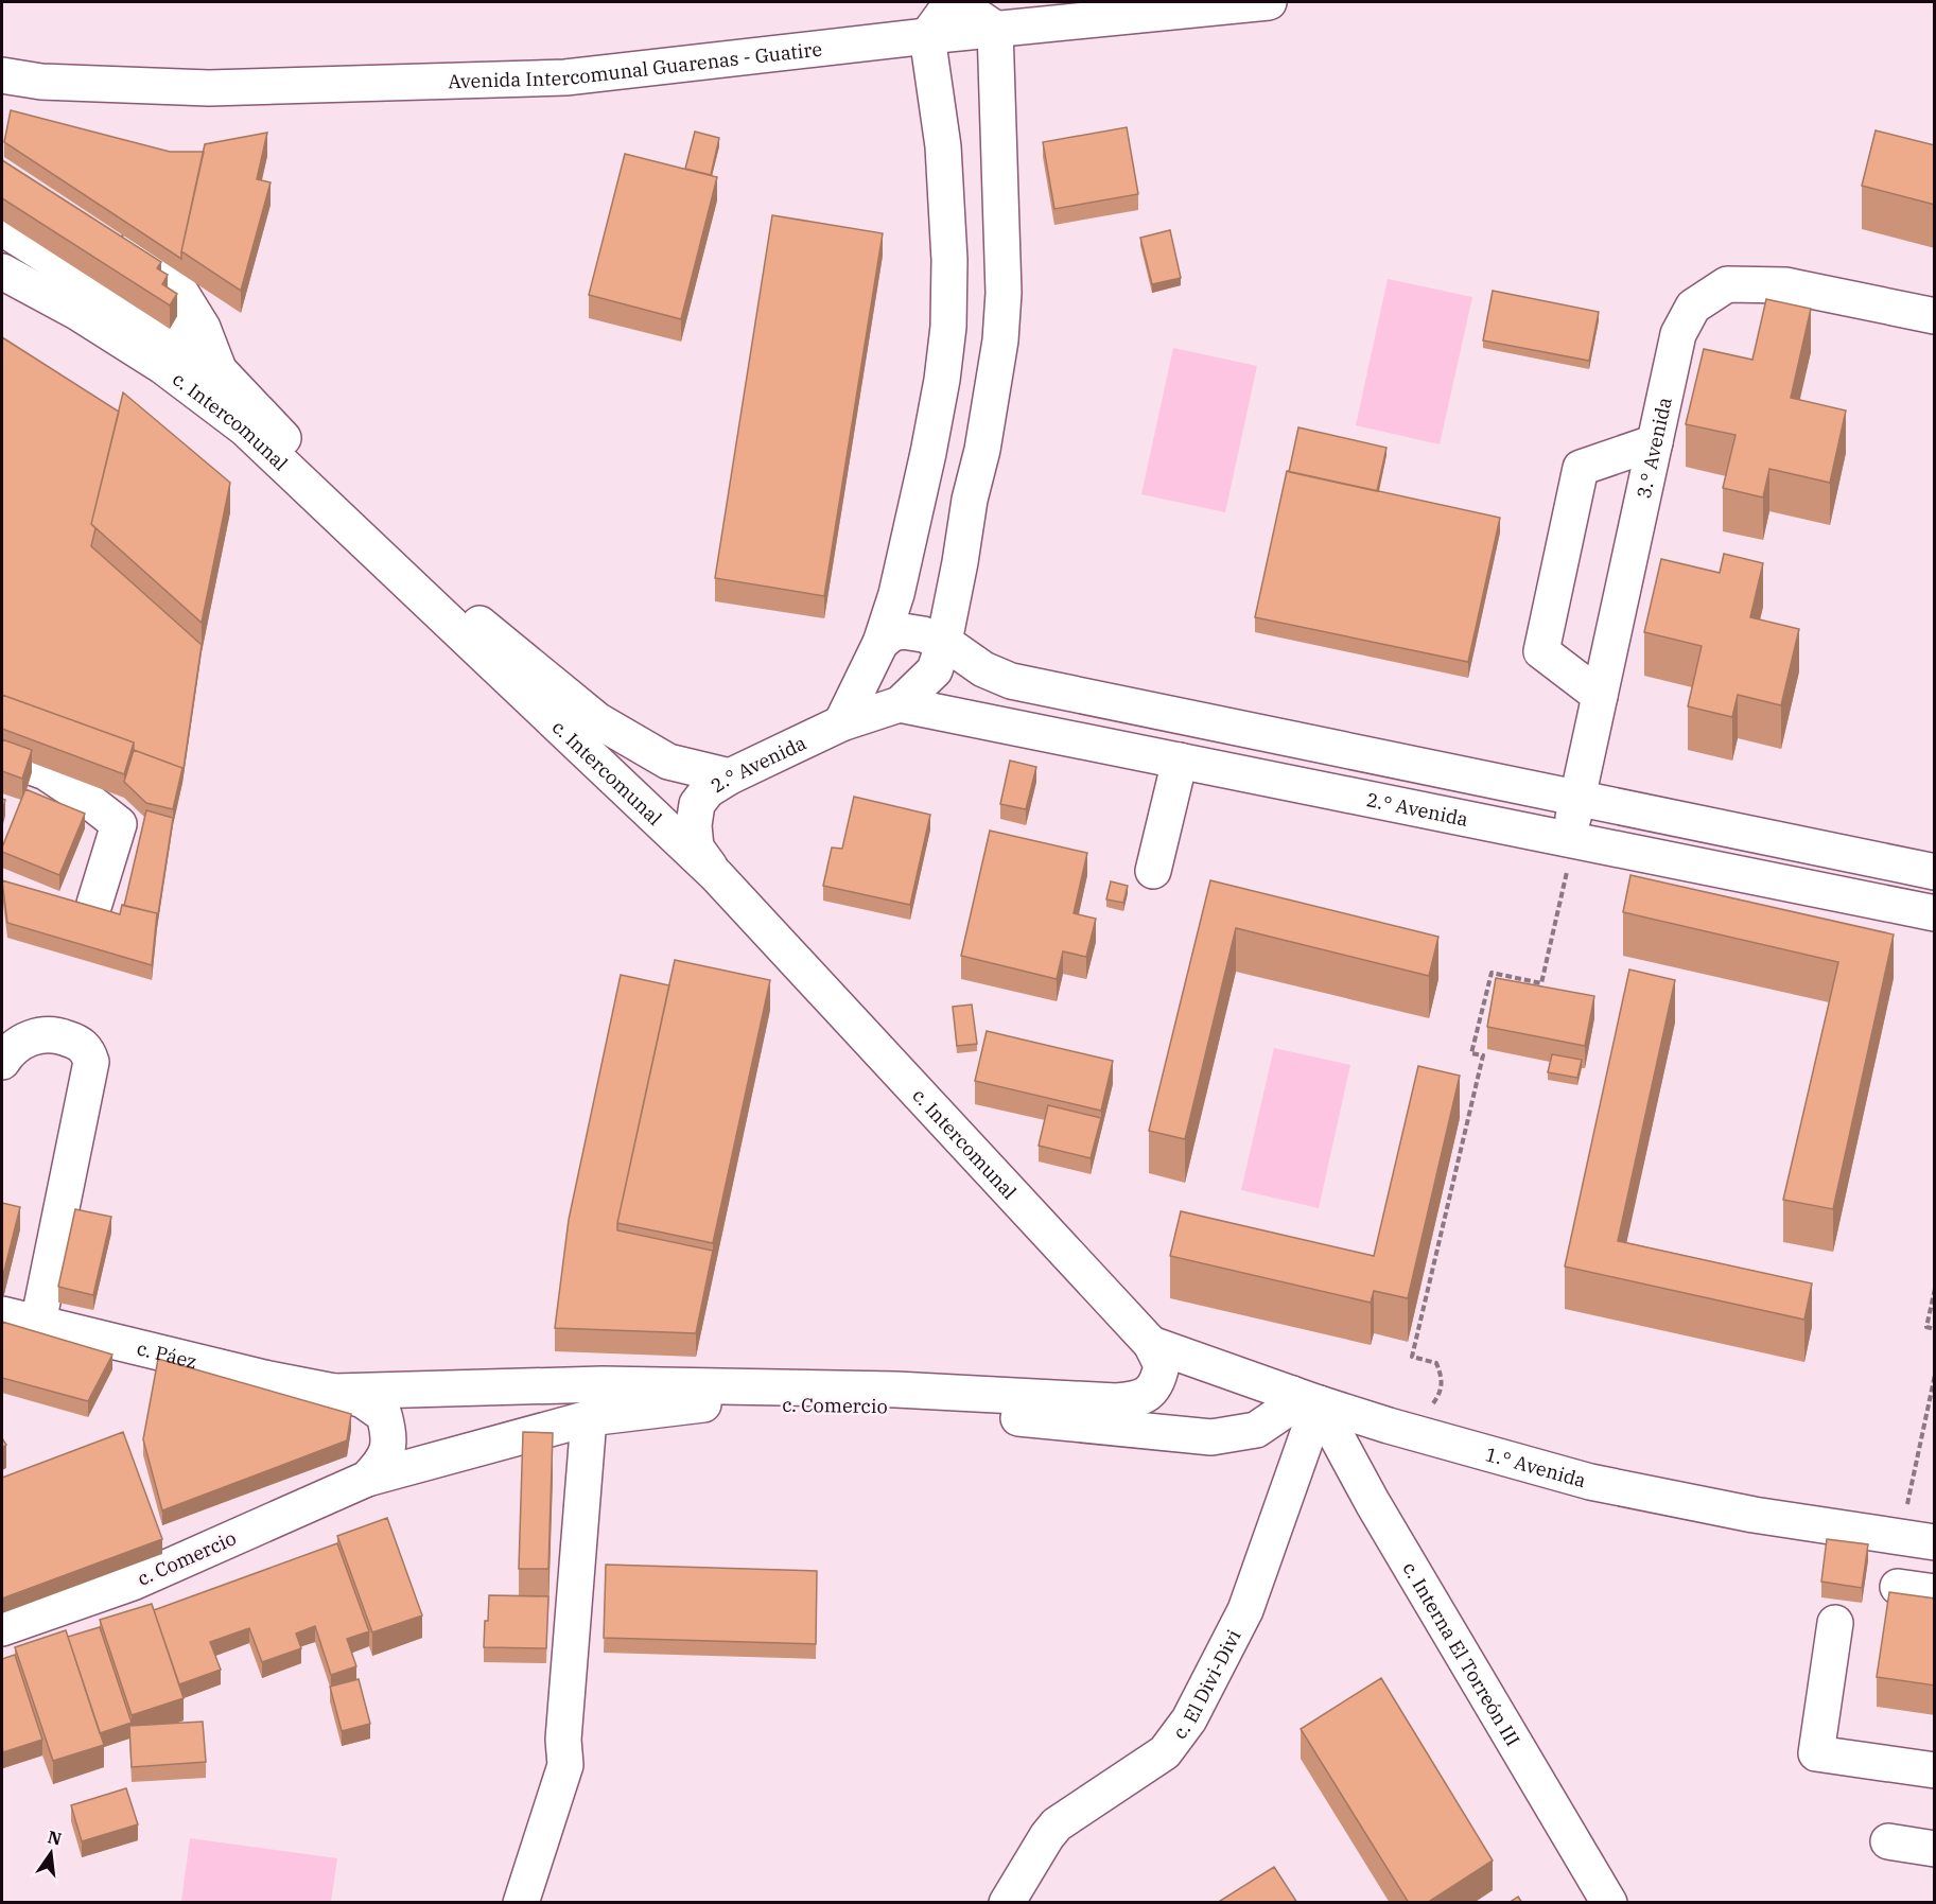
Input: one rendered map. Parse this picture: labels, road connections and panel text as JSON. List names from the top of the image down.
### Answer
{
  "streets": {
    "street": [
      "Avenida Intercomunal Guarenas - Guatire",
      "c. Intercomunal",
      "3.° Avenida",
      "2.° Avenida",
      "c. Páez",
      "c. Comercio",
      "1.° Avenida",
      "c. Interna El Torreón III",
      "c. El Divi-Divi"
    ]
  },
  "crossings": [
    ["Avenida Intercomunal Guarenas - Guatire", "2.° Avenida"],
    ["c. Intercomunal", "2.° Avenida"],
    ["c. Intercomunal", "1.° Avenida"],
    ["3.° Avenida", "2.° Avenida"],
    ["c. Páez", "c. Comercio"],
    ["c. Comercio", "1.° Avenida"],
    ["c. Comercio", "c. Interna El Torreón III"],
    ["c. Comercio", "c. El Divi-Divi"],
    ["1.° Avenida", "c. Interna El Torreón III"],
    ["1.° Avenida", "c. El Divi-Divi"],
    ["c. Interna El Torreón III", "c. El Divi-Divi"]
  ],
  "north": "top"
}
